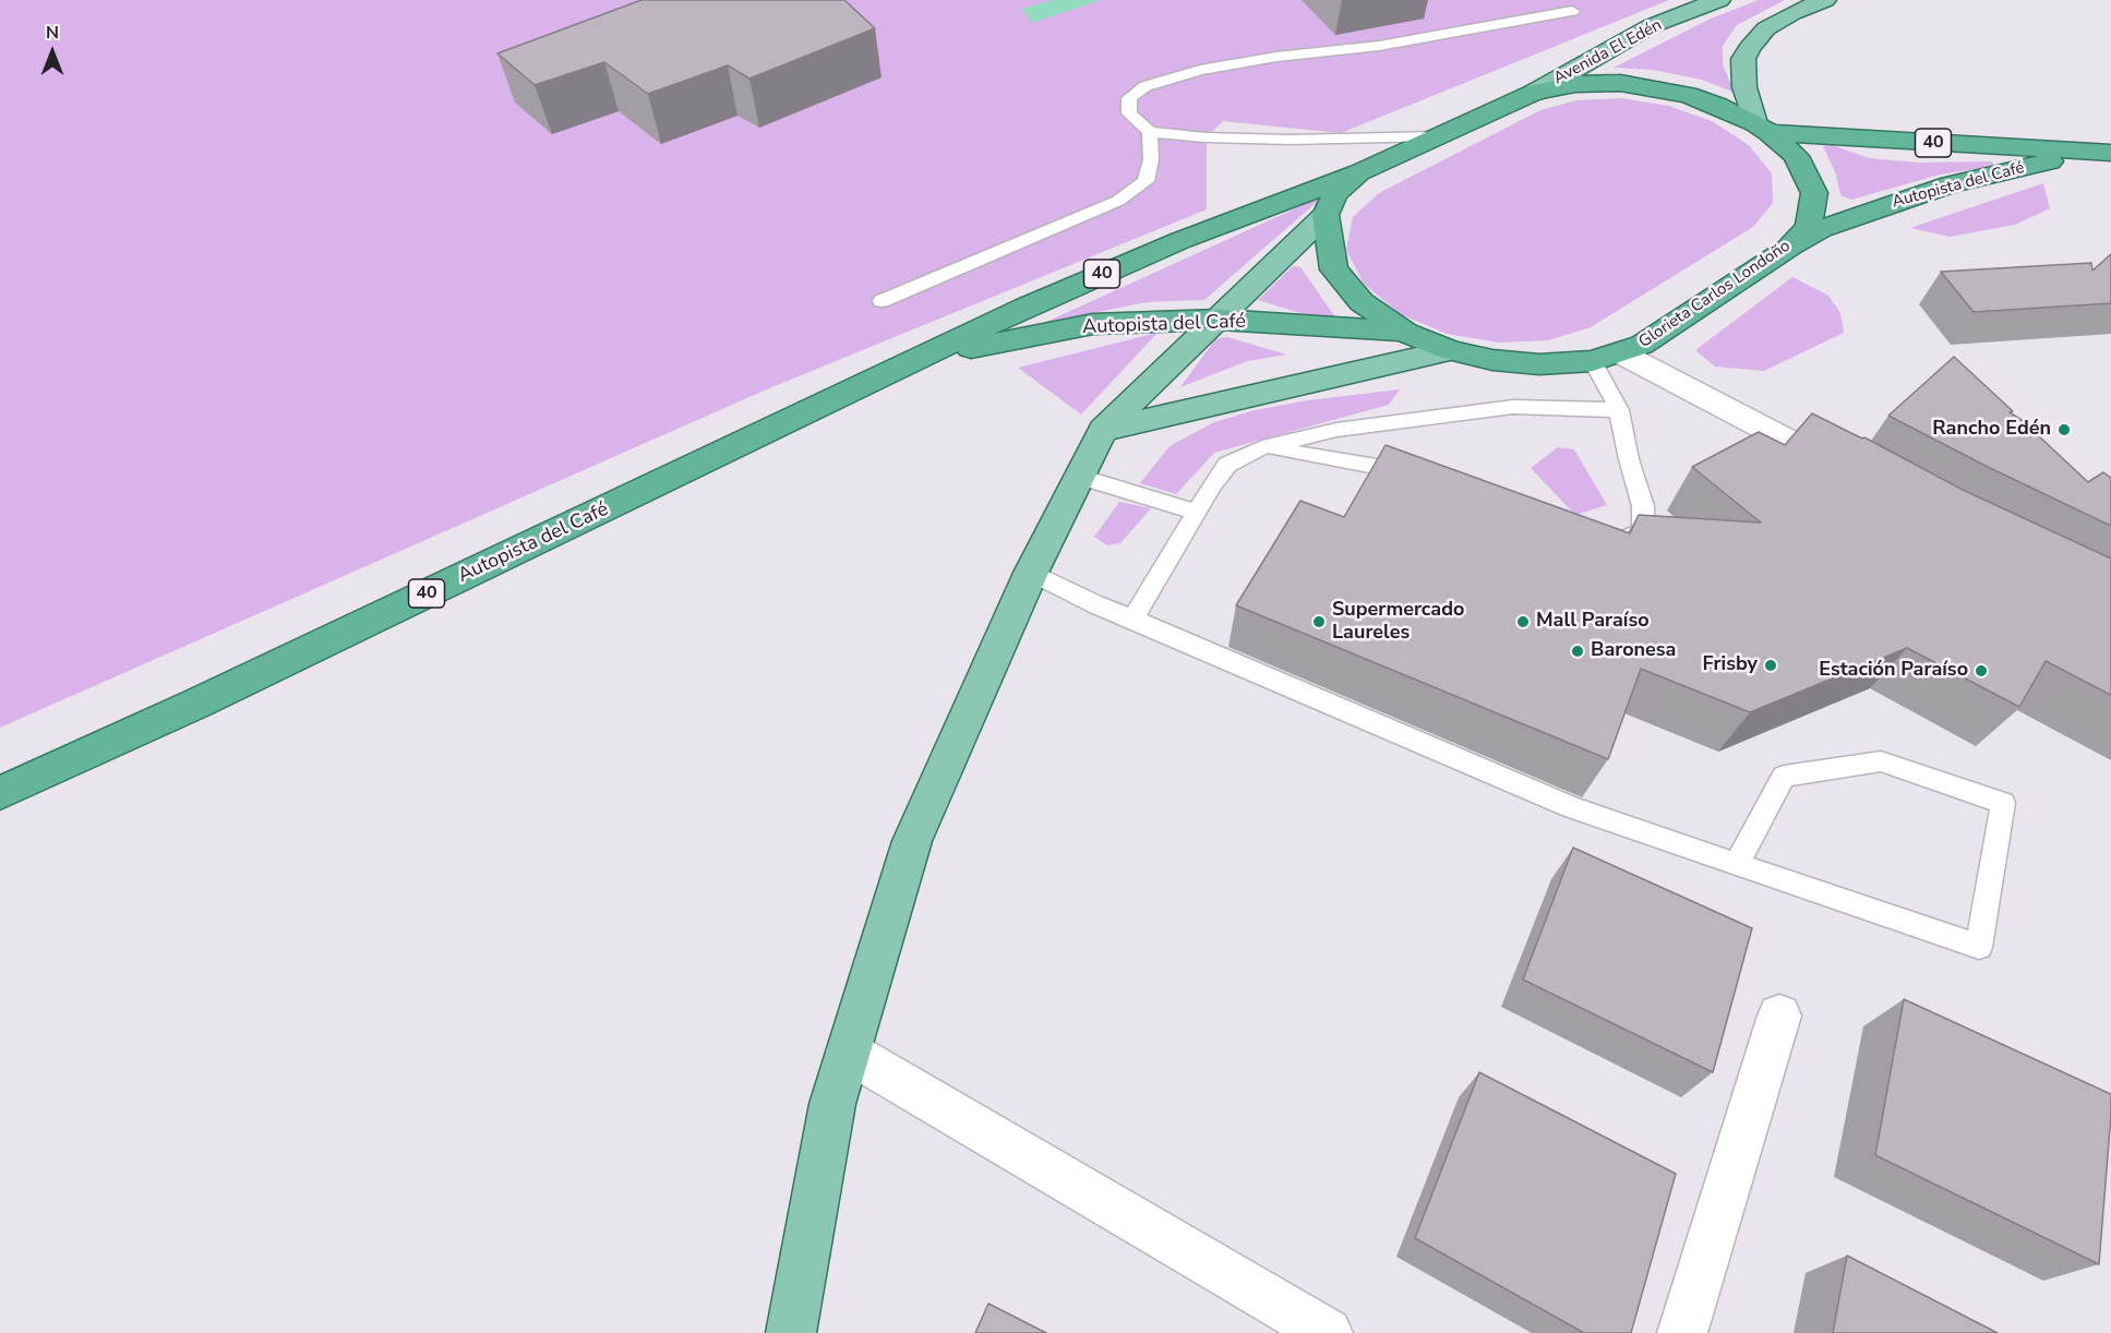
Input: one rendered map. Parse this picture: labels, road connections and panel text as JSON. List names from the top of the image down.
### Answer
{
  "streets": {
    "highway": ["40", "Autopista del Café", "Glorieta Carlos Londoño"],
    "main road": ["Avenida El Edén"]
  },
  "crossings": [
    ["Avenida El Edén", "Glorieta Carlos Londoño"],
    ["Autopista del Café", "Glorieta Carlos Londoño"]
  ],
  "places": [
    "Rancho Edén",
    "Supermercado Laureles",
    "Mall Paraíso",
    "Baronesa",
    "Frisby",
    "Estación Paraíso"
  ],
  "north": "top"
}
